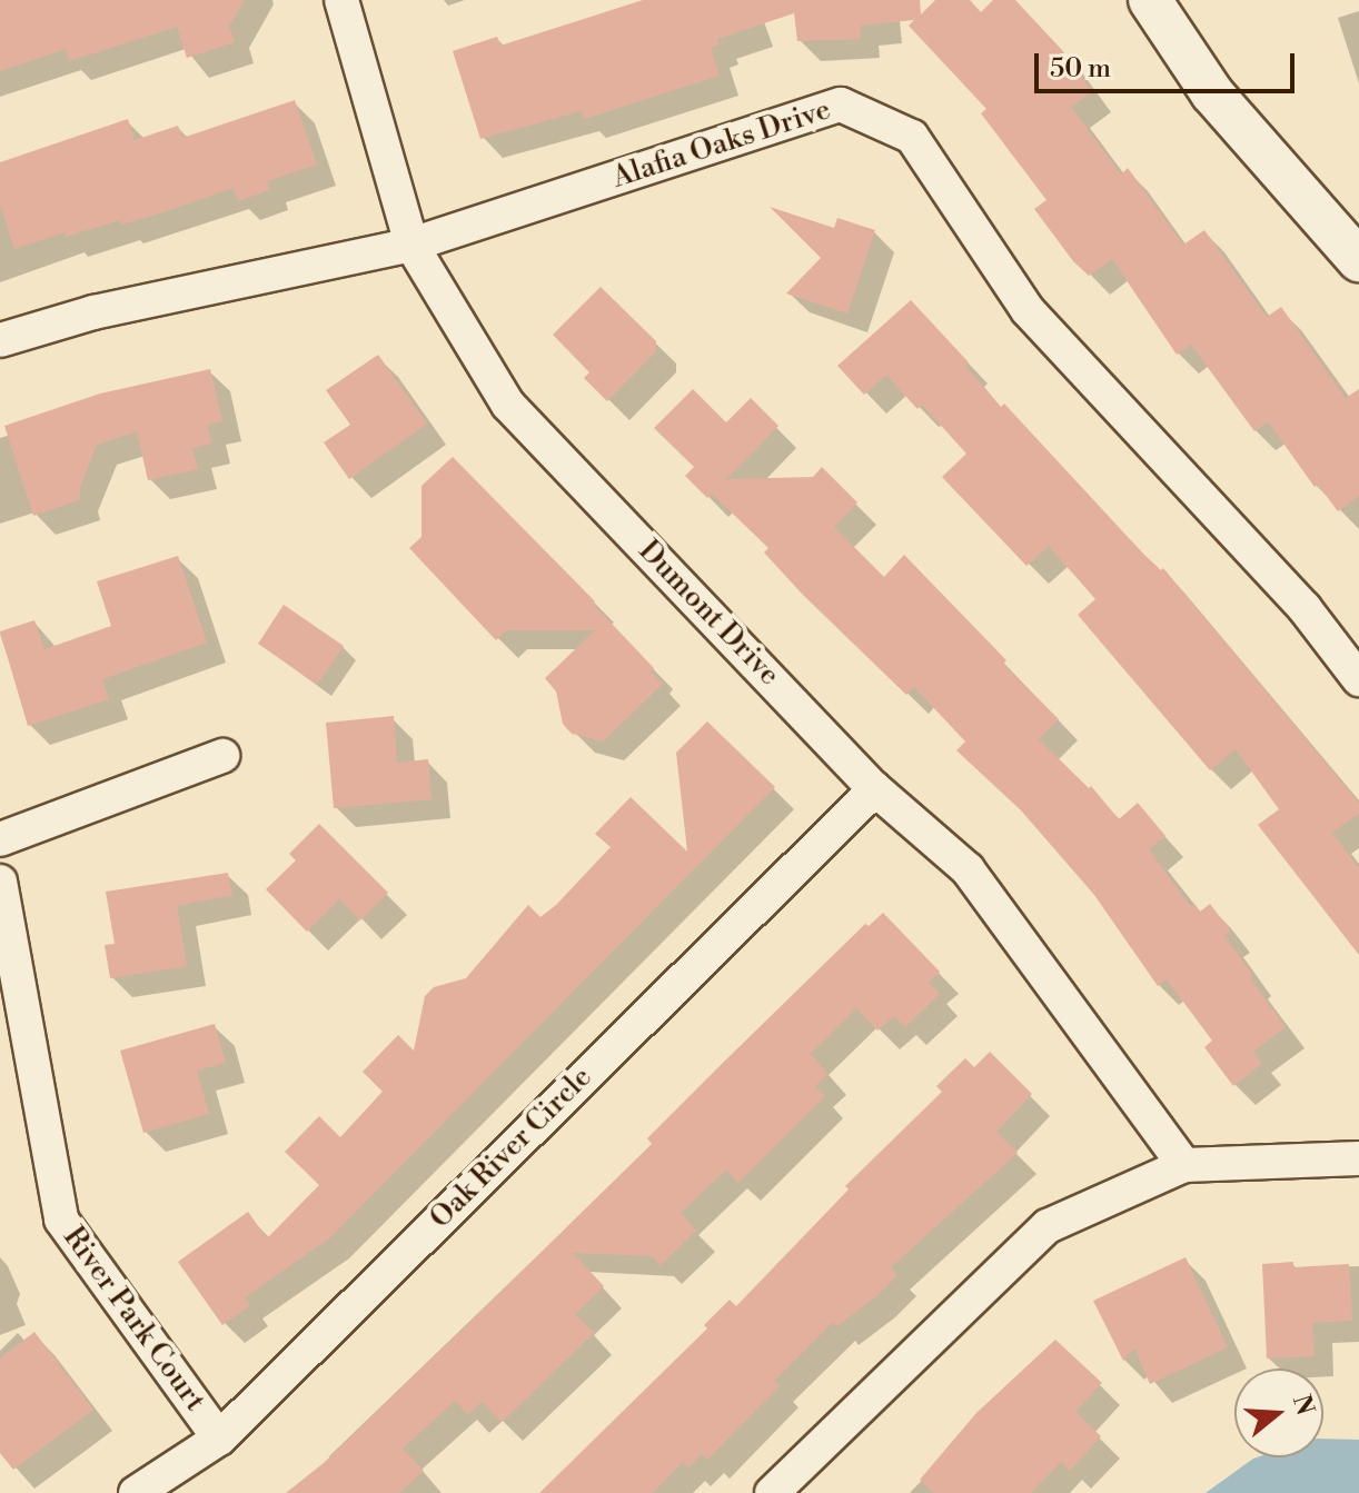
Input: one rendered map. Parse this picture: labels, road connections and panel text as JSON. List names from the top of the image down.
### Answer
{
  "streets": {
    "street": [
      "Alafia Oaks Drive",
      "Dumont Drive",
      "Oak River Circle",
      "River Park Court"
    ]
  },
  "crossings": [
    ["Alafia Oaks Drive", "Dumont Drive"],
    ["Dumont Drive", "Oak River Circle"],
    ["Oak River Circle", "River Park Court"]
  ],
  "scale_bar": "50 m",
  "north": "right"
}
